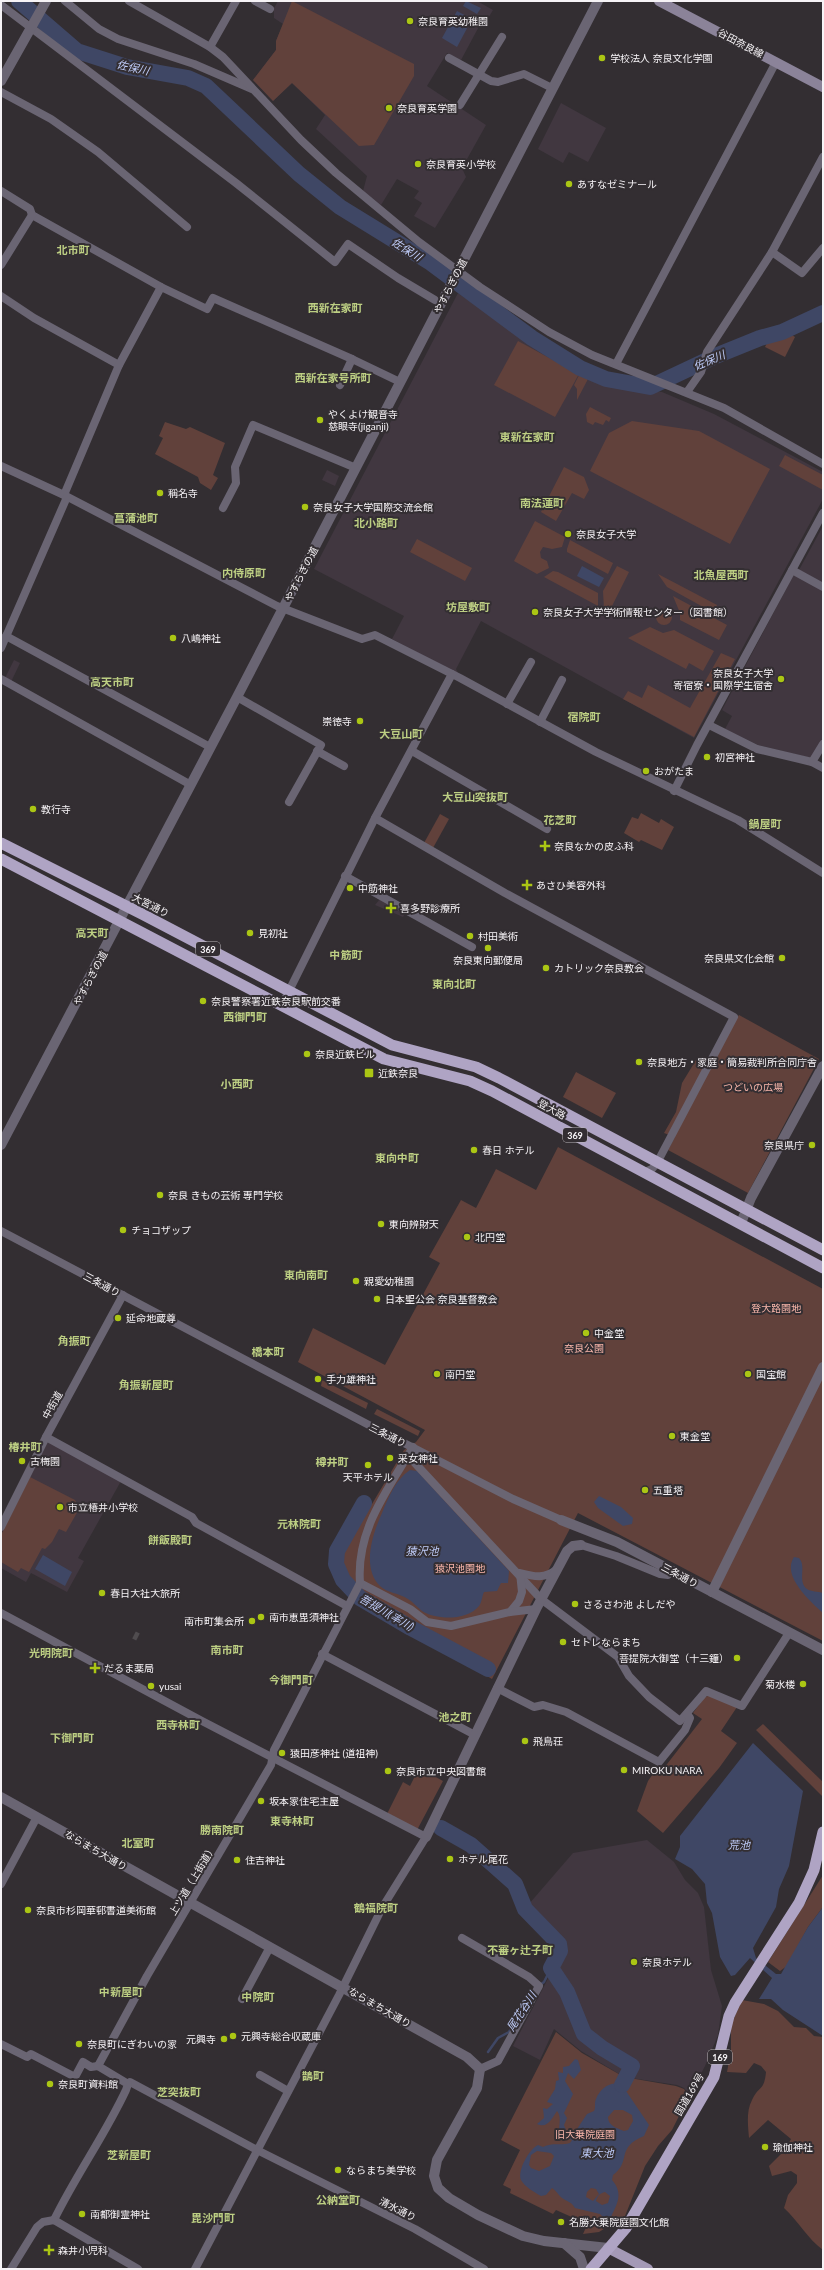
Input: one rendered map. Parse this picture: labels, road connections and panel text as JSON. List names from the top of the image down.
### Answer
{
  "streets": {
    "highway": [
      "大宮通り",
      "369",
      "登大路",
      "169",
      "国道169号"
    ],
    "main road": ["谷田奈良線"],
    "street": [
      "やすらぎの道",
      "三条通り",
      "中街道",
      "ならまち大通り",
      "上ツ道（上街道）",
      "清水通り"
    ]
  },
  "crossings": [
    ["やすらぎの道", "大宮通り"],
    ["やすらぎの道", "369"],
    ["大宮通り", "登大路"],
    ["369", "登大路"],
    ["三条通り", "中街道"],
    ["三条通り", "上ツ道（上街道）"],
    ["ならまち大通り", "上ツ道（上街道）"]
  ],
  "districts": [
    "北市町",
    "西新在家町",
    "西新在家号所町",
    "東新在家町",
    "南法蓮町",
    "菖蒲池町",
    "北小路町",
    "内侍原町",
    "北魚屋西町",
    "坊屋敷町",
    "高天市町",
    "宿院町",
    "大豆山町",
    "大豆山突抜町",
    "花芝町",
    "鍋屋町",
    "高天町",
    "中筋町",
    "東向北町",
    "西御門町",
    "小西町",
    "東向中町",
    "東向南町",
    "角振町",
    "橋本町",
    "角振新屋町",
    "椿井町",
    "樽井町",
    "元林院町",
    "餅飯殿町",
    "南市町",
    "光明院町",
    "今御門町",
    "池之町",
    "西寺林町",
    "下御門町",
    "東寺林町",
    "勝南院町",
    "北室町",
    "鶴福院町",
    "不審ヶ辻子町",
    "中新屋町",
    "中院町",
    "鵲町",
    "芝突抜町",
    "芝新屋町",
    "公納堂町",
    "毘沙門町"
  ],
  "water": [
    "佐保川",
    "猿沢池",
    "菩提川(率川)",
    "荒池",
    "尾花谷川",
    "東大池"
  ],
  "parks": [
    "つどいの広場",
    "登大路園地",
    "奈良公園",
    "猿沢池園地",
    "旧大乗院庭園"
  ],
  "places": {
    "other": [
      "奈良育英幼稚園",
      "学校法人 奈良文化学園",
      "奈良育英学園",
      "奈良育英小学校",
      "あすなゼミナール",
      "やくよけ観音寺 慈眼寺(jiganji)",
      "稱名寺",
      "奈良女子大学国際交流会館",
      "奈良女子大学",
      "奈良女子大学学術情報センター（図書館）",
      "八嶋神社",
      "奈良女子大学 寄宿寮・国際学生宿舎",
      "崇徳寺",
      "初宮神社",
      "おがたま",
      "教行寺",
      "中筋神社",
      "見初社",
      "村田美術",
      "奈良東向郵便局",
      "奈良県文化会館",
      "カトリック奈良教会",
      "奈良警察署近鉄奈良駅前交番",
      "奈良近鉄ビル",
      "奈良地方・家庭・簡易裁判所合同庁舎",
      "奈良県庁",
      "春日 ホテル",
      "奈良 きもの芸術 専門学校",
      "東向辨財天",
      "チョコザップ",
      "北円堂",
      "親愛幼稚園",
      "日本聖公会 奈良基督教会",
      "延命地蔵尊",
      "中金堂",
      "南円堂",
      "国宝館",
      "手力雄神社",
      "東金堂",
      "采女神社",
      "古梅園",
      "天平ホテル",
      "五重塔",
      "市立椿井小学校",
      "春日大社大旅所",
      "さるさわ池 よしだや",
      "南市恵毘須神社",
      "南市町集会所",
      "セトレならまち",
      "菩提院大御堂（十三鐘）",
      "菊水楼",
      "yusai",
      "飛鳥荘",
      "猿田彦神社 (道祖神)",
      "MIROKU NARA",
      "奈良市立中央図書館",
      "坂本家住宅主屋",
      "ホテル尾花",
      "住吉神社",
      "奈良市杉岡華邨書道美術館",
      "奈良ホテル",
      "元興寺総合収蔵庫",
      "元興寺",
      "奈良町にぎわいの家",
      "奈良町資料館",
      "瑜伽神社",
      "ならまち美学校",
      "南都御霊神社",
      "名勝大乗院庭園文化館"
    ],
    "health": [
      "奈良なかの皮ふ科",
      "あさひ美容外科",
      "喜多野診療所",
      "だるま薬局",
      "森井小児科"
    ],
    "transit": ["近鉄奈良"]
  }
}
